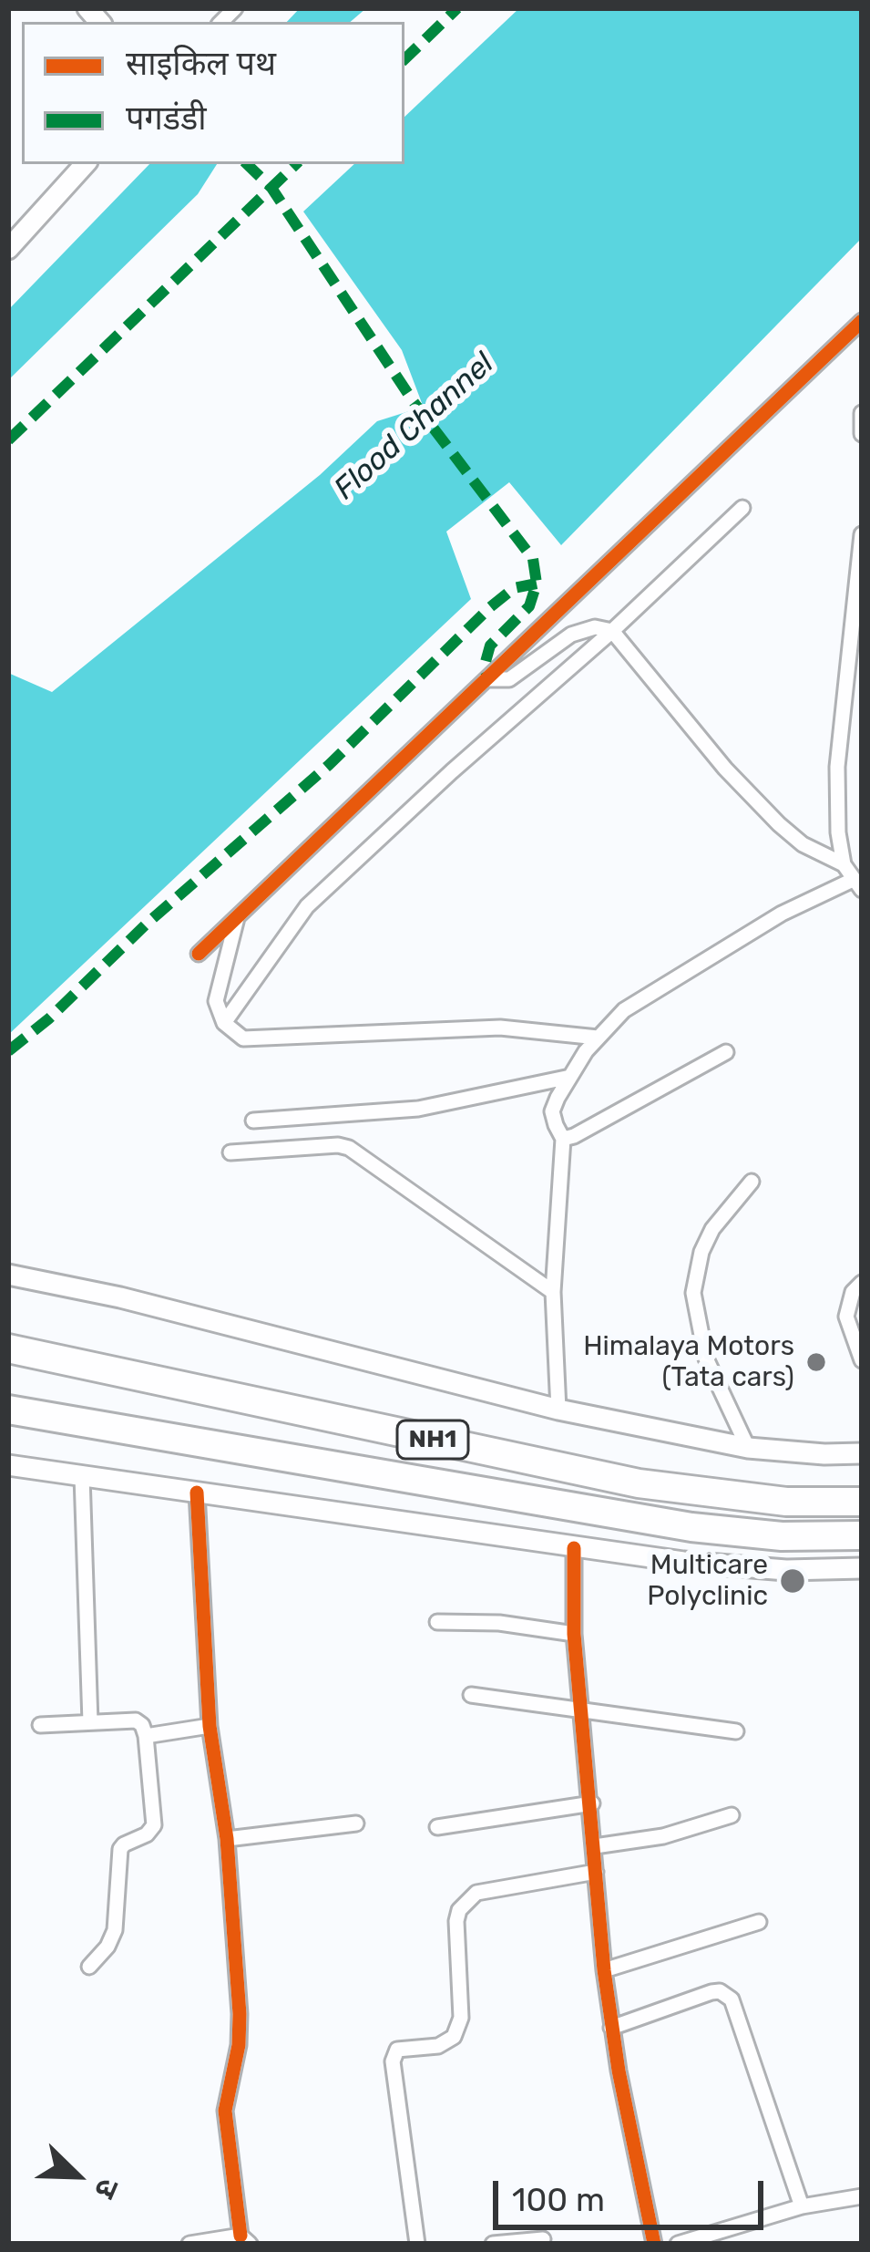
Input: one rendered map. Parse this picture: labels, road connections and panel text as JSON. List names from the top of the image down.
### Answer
{
  "streets": {
    "highway": ["NH1"]
  },
  "water": ["Flood Channel"],
  "places": ["Himalaya Motors (Tata cars)", "Multicare Polyclinic"],
  "legend": ["साइकिल पथ", "पगडंडी"],
  "scale_bar": "100 m",
  "north": "bottom right"
}
